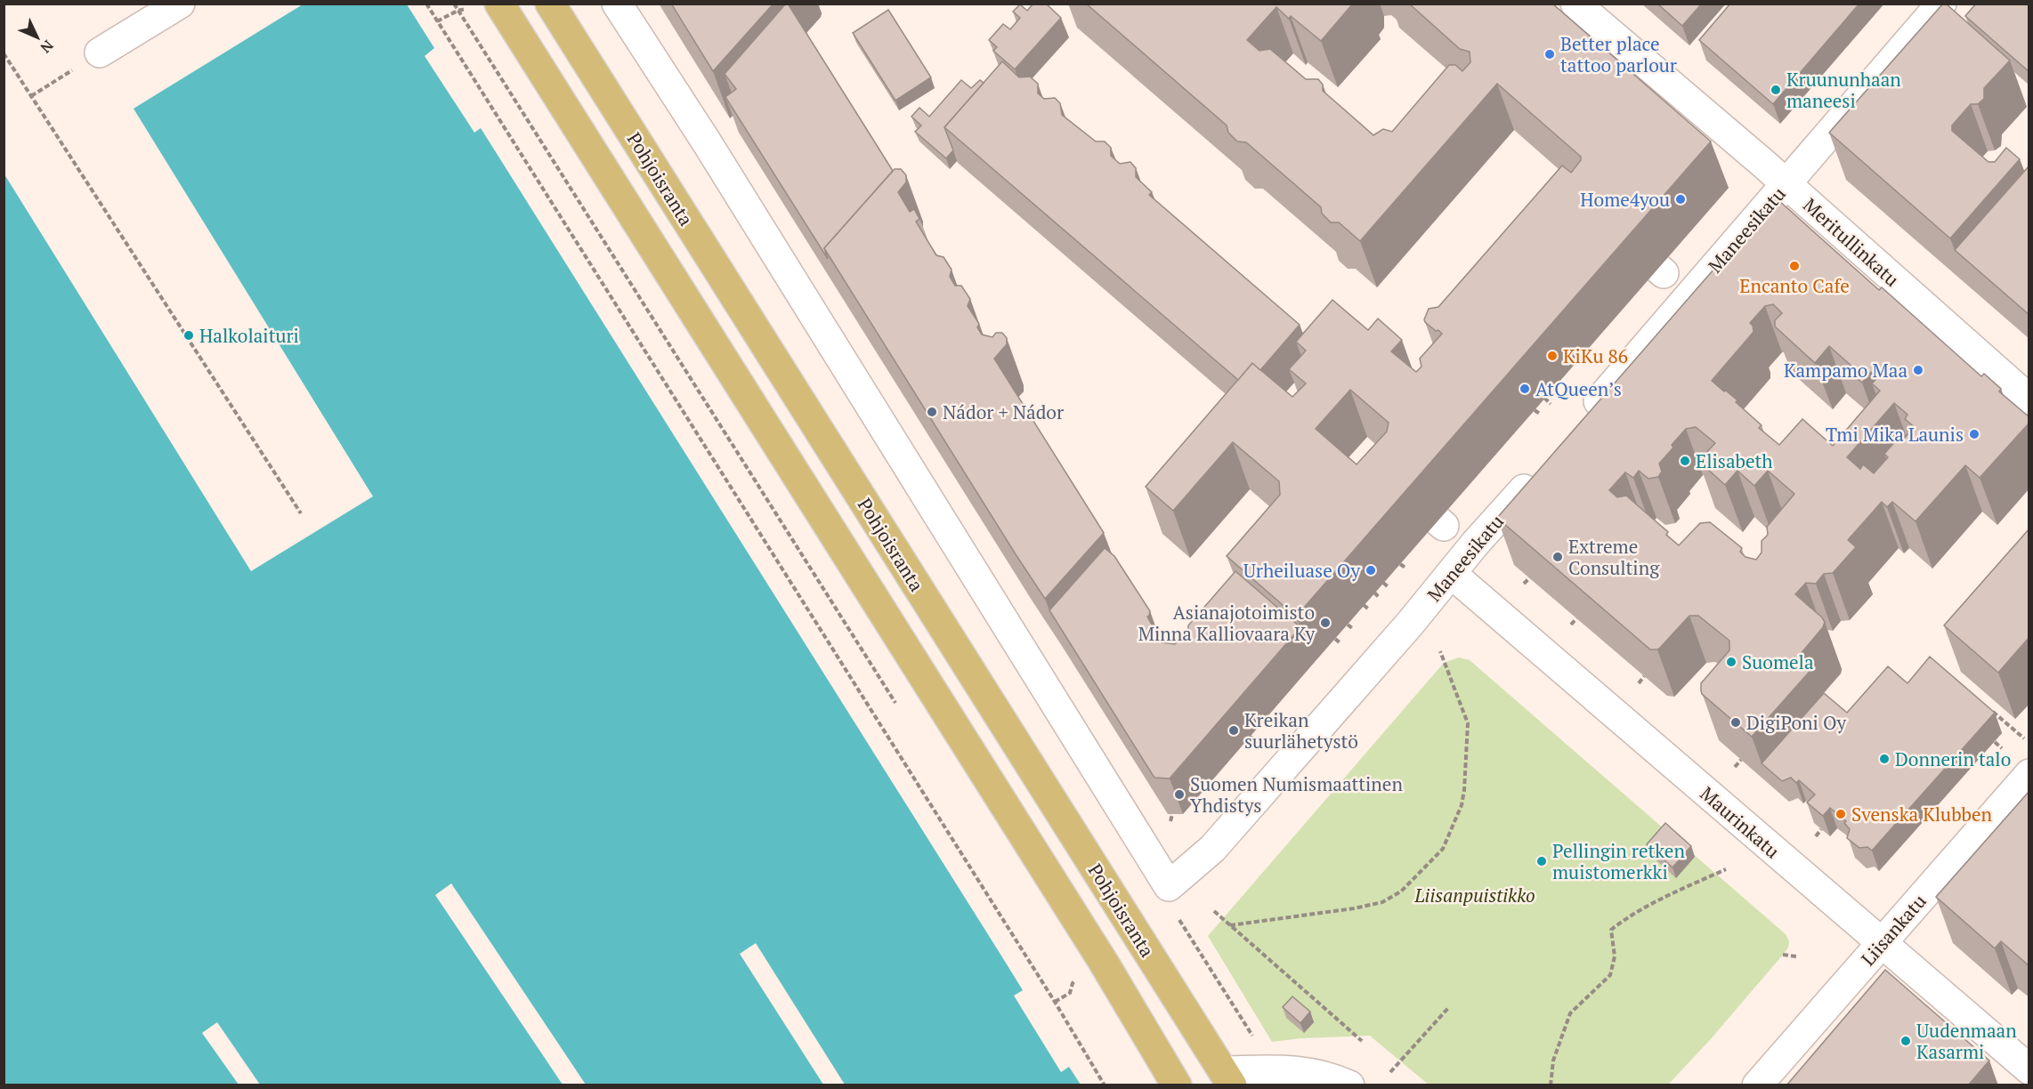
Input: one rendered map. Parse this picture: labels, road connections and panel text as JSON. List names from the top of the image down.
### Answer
{
  "streets": {
    "main road": ["Pohjoisranta"],
    "street": [
      "Maneesikatu",
      "Meritullinkatu",
      "Maurinkatu",
      "Liisankatu"
    ]
  },
  "crossings": [
    ["Maneesikatu", "Meritullinkatu"],
    ["Maneesikatu", "Maurinkatu"],
    ["Maurinkatu", "Liisankatu"]
  ],
  "parks": ["Liisanpuistikko"],
  "places": [
    "Better place tattoo parlour",
    "Kruununhaan maneesi",
    "Home4you",
    "Encanto Cafe",
    "Halkolaituri",
    "KiKu 86",
    "Kampamo Maa",
    "AtQueen’s",
    "Nádor + Nádor",
    "Tmi Mika Launis",
    "Elisabeth",
    "Extreme Consulting",
    "Urheiluase Oy",
    "Asianajotoimisto Minna Kalliovaara Ky",
    "Suomela",
    "DigiPoni Oy",
    "Kreikan suurlähetystö",
    "Donnerin talo",
    "Suomen Numismaattinen Yhdistys",
    "Svenska Klubben",
    "Pellingin retken muistomerkki",
    "Uudenmaan Kasarmi"
  ],
  "north": "bottom right"
}
